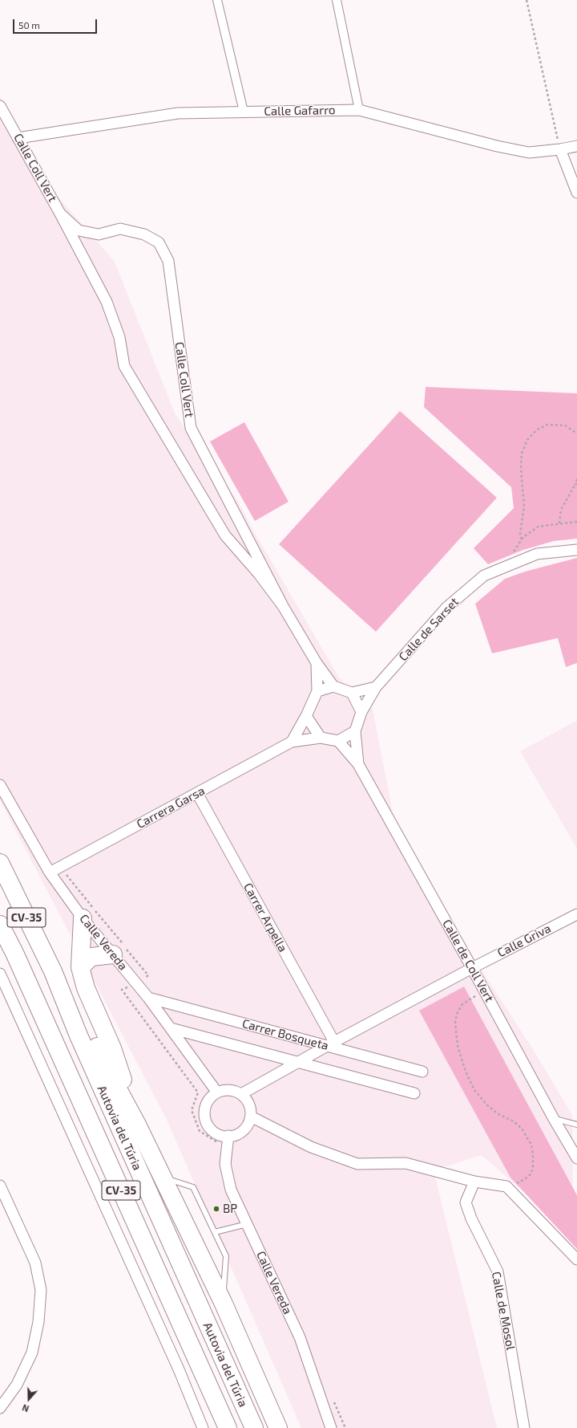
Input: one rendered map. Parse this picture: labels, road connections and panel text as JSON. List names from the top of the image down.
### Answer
{
  "streets": {
    "highway": ["CV-35", "Autovia del Túria"],
    "street": [
      "Calle Gafarro",
      "Calle Coll Vert",
      "Calle de Sarset",
      "Carrera Garsa",
      "Carrer Arpella",
      "Calle Griva",
      "Calle Vereda",
      "Calle de Coll Vert",
      "Carrer Bosqueta",
      "Calle de Mosol"
    ]
  },
  "crossings": [
    ["Calle Gafarro", "Calle Coll Vert"],
    ["Calle Coll Vert", "Calle de Sarset"],
    ["Calle Coll Vert", "Carrera Garsa"],
    ["Calle Coll Vert", "Calle de Coll Vert"],
    ["Calle de Sarset", "Carrera Garsa"],
    ["Calle de Sarset", "Calle de Coll Vert"],
    ["Carrera Garsa", "Carrer Arpella"],
    ["Carrera Garsa", "Calle Vereda"],
    ["Carrera Garsa", "Calle de Coll Vert"],
    ["Carrer Arpella", "Calle Griva"],
    ["Carrer Arpella", "Carrer Bosqueta"],
    ["Calle Griva", "Calle Vereda"],
    ["Calle Griva", "Calle de Coll Vert"],
    ["Calle Griva", "Carrer Bosqueta"],
    ["Calle Vereda", "Carrer Bosqueta"]
  ],
  "places": ["BP"],
  "scale_bar": "50 m",
  "north": "bottom"
}
